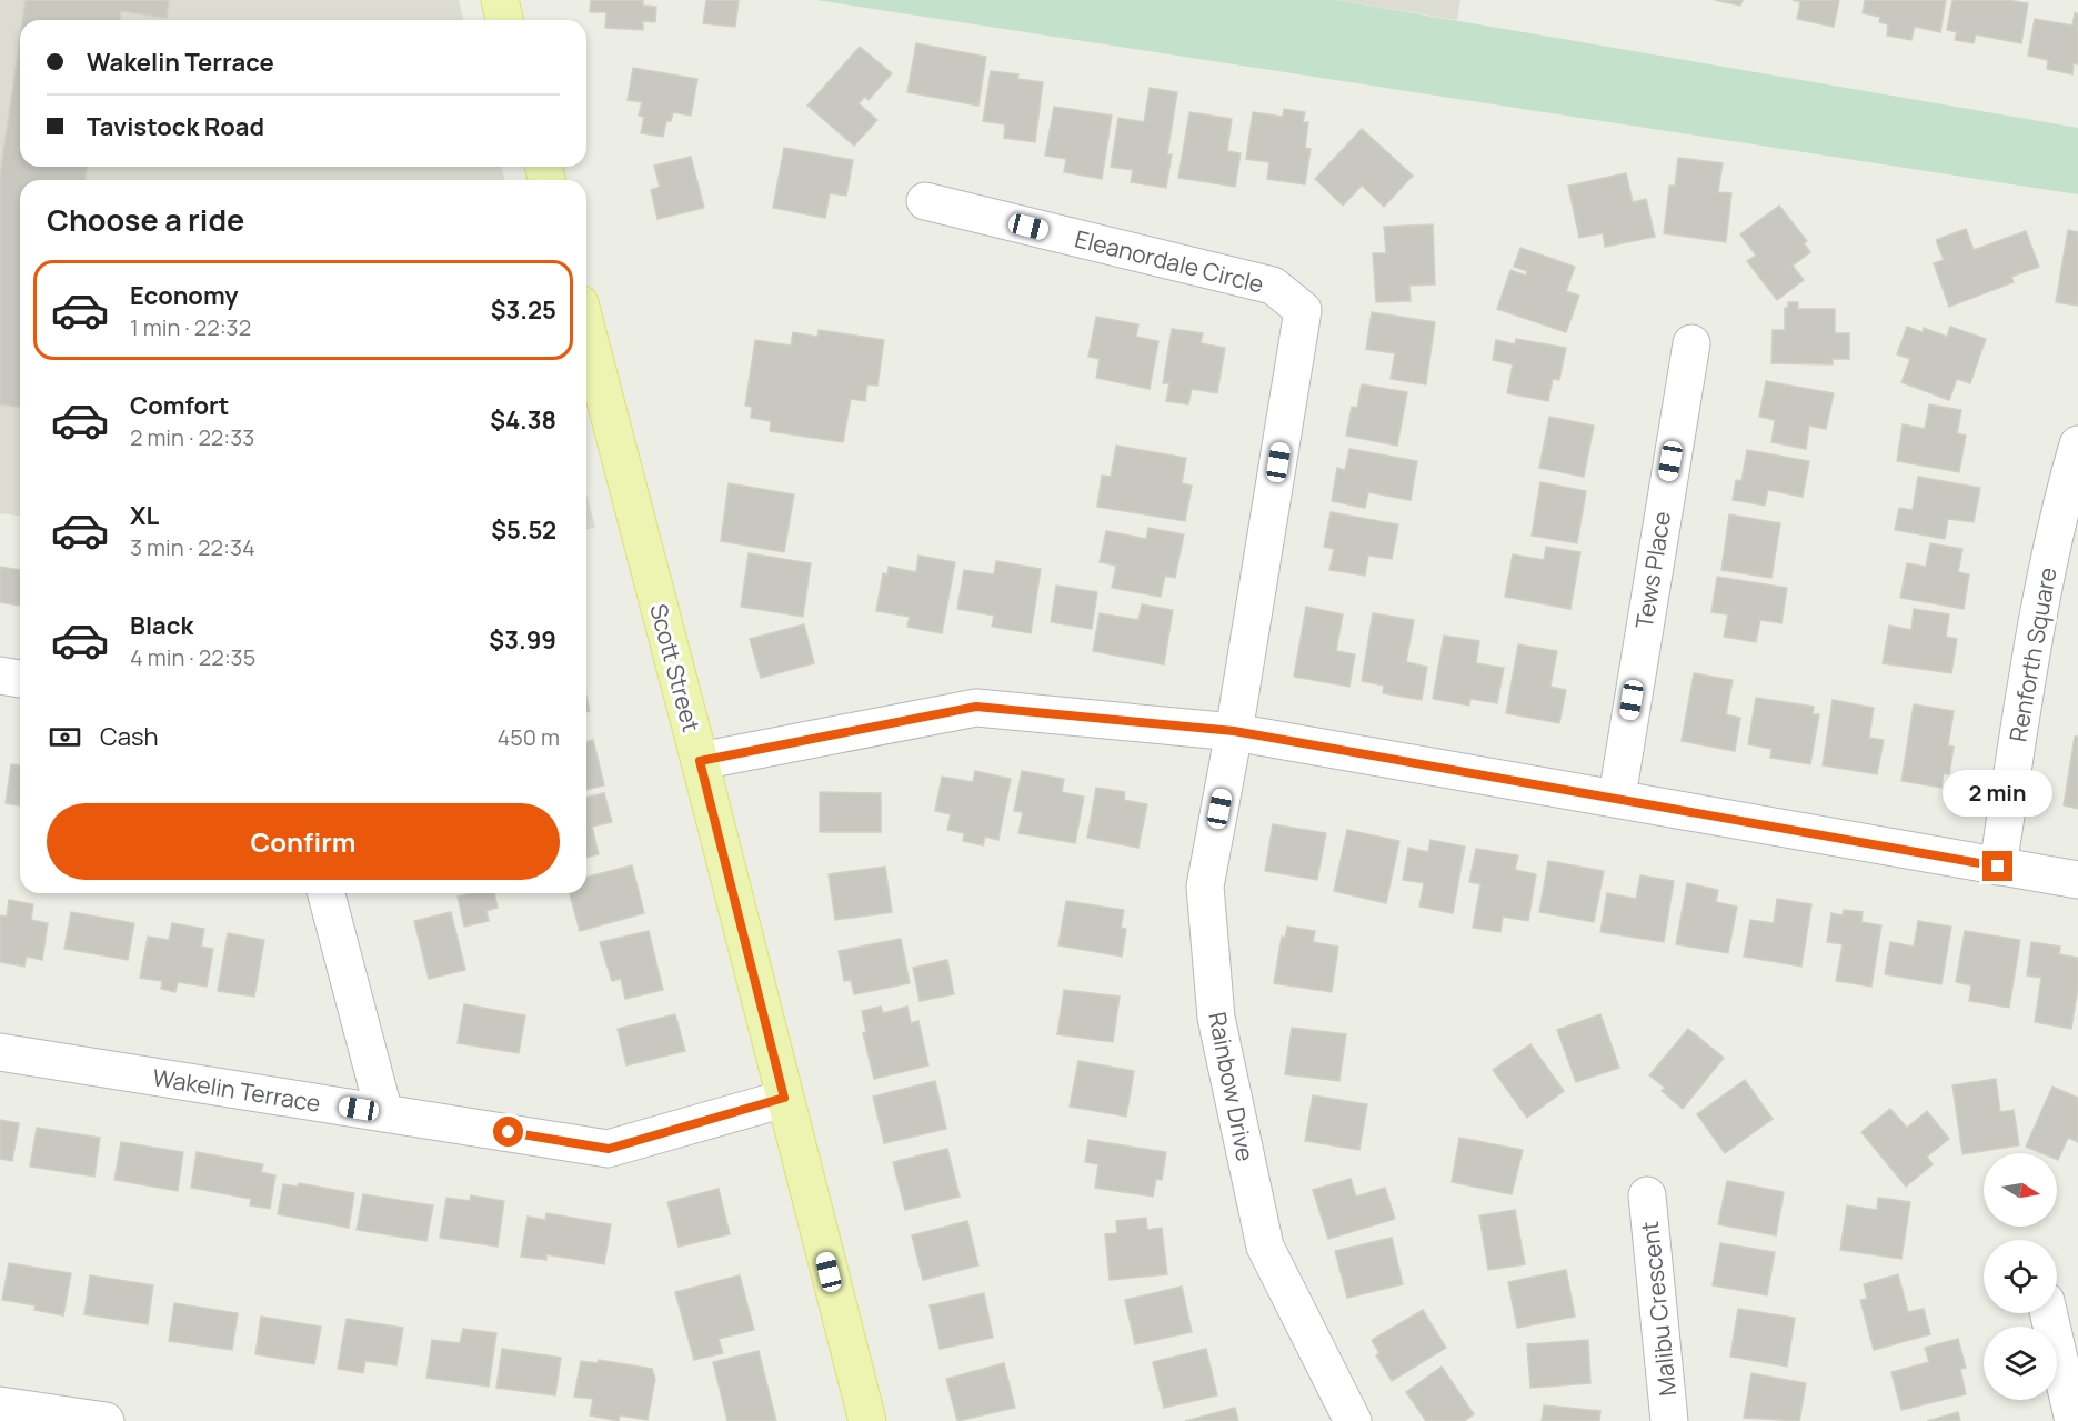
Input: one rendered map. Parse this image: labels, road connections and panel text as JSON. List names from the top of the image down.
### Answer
{
  "streets": {
    "main road": ["Scott Street"],
    "street": [
      "Eleanordale Circle",
      "Tews Place",
      "Renforth Square",
      "Rainbow Drive",
      "Wakelin Terrace",
      "Malibu Crescent"
    ]
  },
  "crossings": [
    ["Eleanordale Circle", "Rainbow Drive"],
    ["Scott Street", "Wakelin Terrace"]
  ],
  "north": "right",
  "page": {
    "banner": ["Wakelin Terrace", "Tavistock Road"],
    "heading": "Choose a ride",
    "list": [
      {
        "name": "Economy",
        "note": "1 min · 22:32",
        "value": "$3.25"
      },
      {
        "name": "Comfort",
        "note": "2 min · 22:33",
        "value": "$4.38"
      },
      {
        "name": "XL",
        "note": "3 min · 22:34",
        "value": "$5.52"
      },
      {
        "name": "Black",
        "note": "4 min · 22:35",
        "value": "$3.99"
      }
    ],
    "pay": ["Cash", "450 m"],
    "bubble": "2 min",
    "buttons": "Confirm"
  }
}
